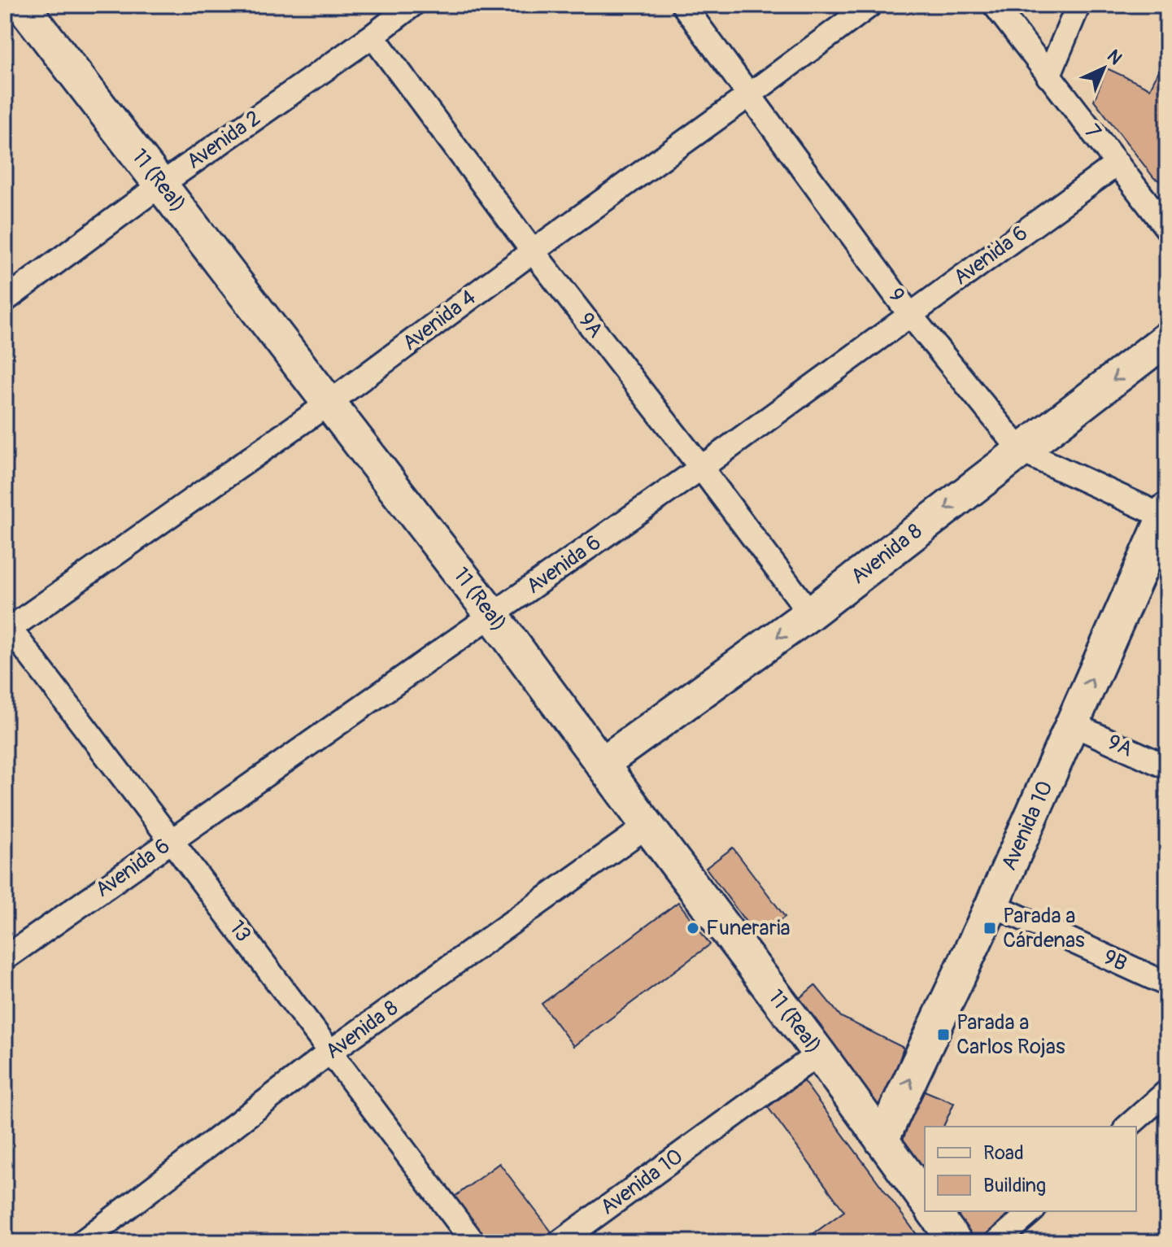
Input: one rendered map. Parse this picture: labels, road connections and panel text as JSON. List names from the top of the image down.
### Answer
{
  "streets": {
    "main road": ["11 (Real)", "Avenida 8", "Avenida 10"],
    "street": [
      "7",
      "Avenida 2",
      "Avenida 6",
      "9",
      "Avenida 4",
      "9A",
      "13",
      "9B"
    ]
  },
  "crossings": [
    ["7", "Avenida 6"],
    ["Avenida 2", "11 (Real)"],
    ["Avenida 2", "9A"],
    ["11 (Real)", "Avenida 6"],
    ["11 (Real)", "Avenida 4"],
    ["11 (Real)", "Avenida 8"],
    ["11 (Real)", "Avenida 10"],
    ["Avenida 6", "9"],
    ["Avenida 6", "9A"],
    ["Avenida 6", "13"],
    ["9", "Avenida 4"],
    ["9", "Avenida 8"],
    ["9", "Avenida 10"],
    ["Avenida 4", "9A"],
    ["Avenida 4", "13"],
    ["9A", "Avenida 8"],
    ["9A", "Avenida 10"],
    ["Avenida 8", "13"],
    ["Avenida 10", "9B"]
  ],
  "one_way": ["Avenida 8", "Avenida 10"],
  "places": {
    "other": ["Funeraria"],
    "transit": ["Parada a Cárdenas", "Parada a Carlos Rojas"]
  },
  "legend": ["Road", "Building"],
  "north": "top right"
}
